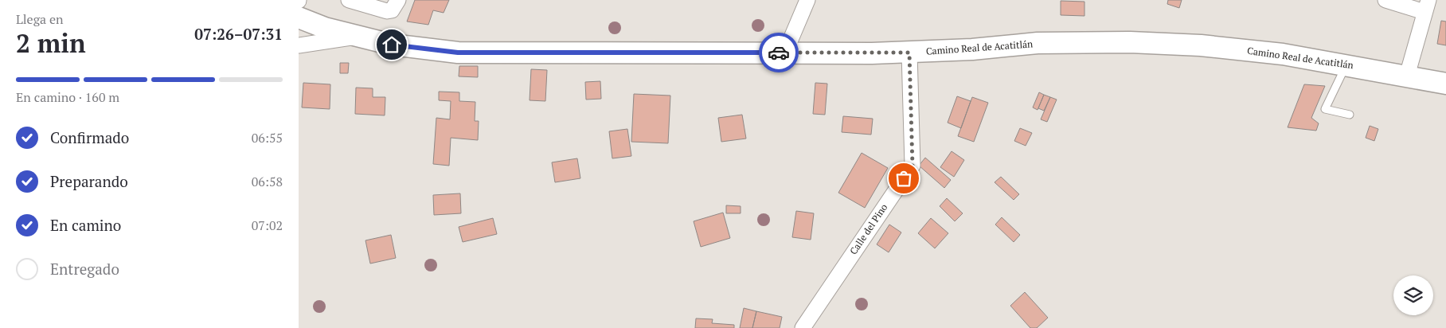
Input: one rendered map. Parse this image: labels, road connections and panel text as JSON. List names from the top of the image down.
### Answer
{
  "streets": {
    "main road": ["Camino Real de Acatitlán"],
    "street": ["Calle del Pino"]
  },
  "crossings": [
    ["Camino Real de Acatitlán", "Calle del Pino"]
  ],
  "page": {
    "heading": ["2 min", "Llega en", "07:26–07:31"],
    "bar": "En camino · 160 m",
    "list": [
      ["Confirmado", "06:55"],
      ["Preparando", "06:58"],
      ["En camino", "07:02"],
      "Entregado"
    ]
  }
}
